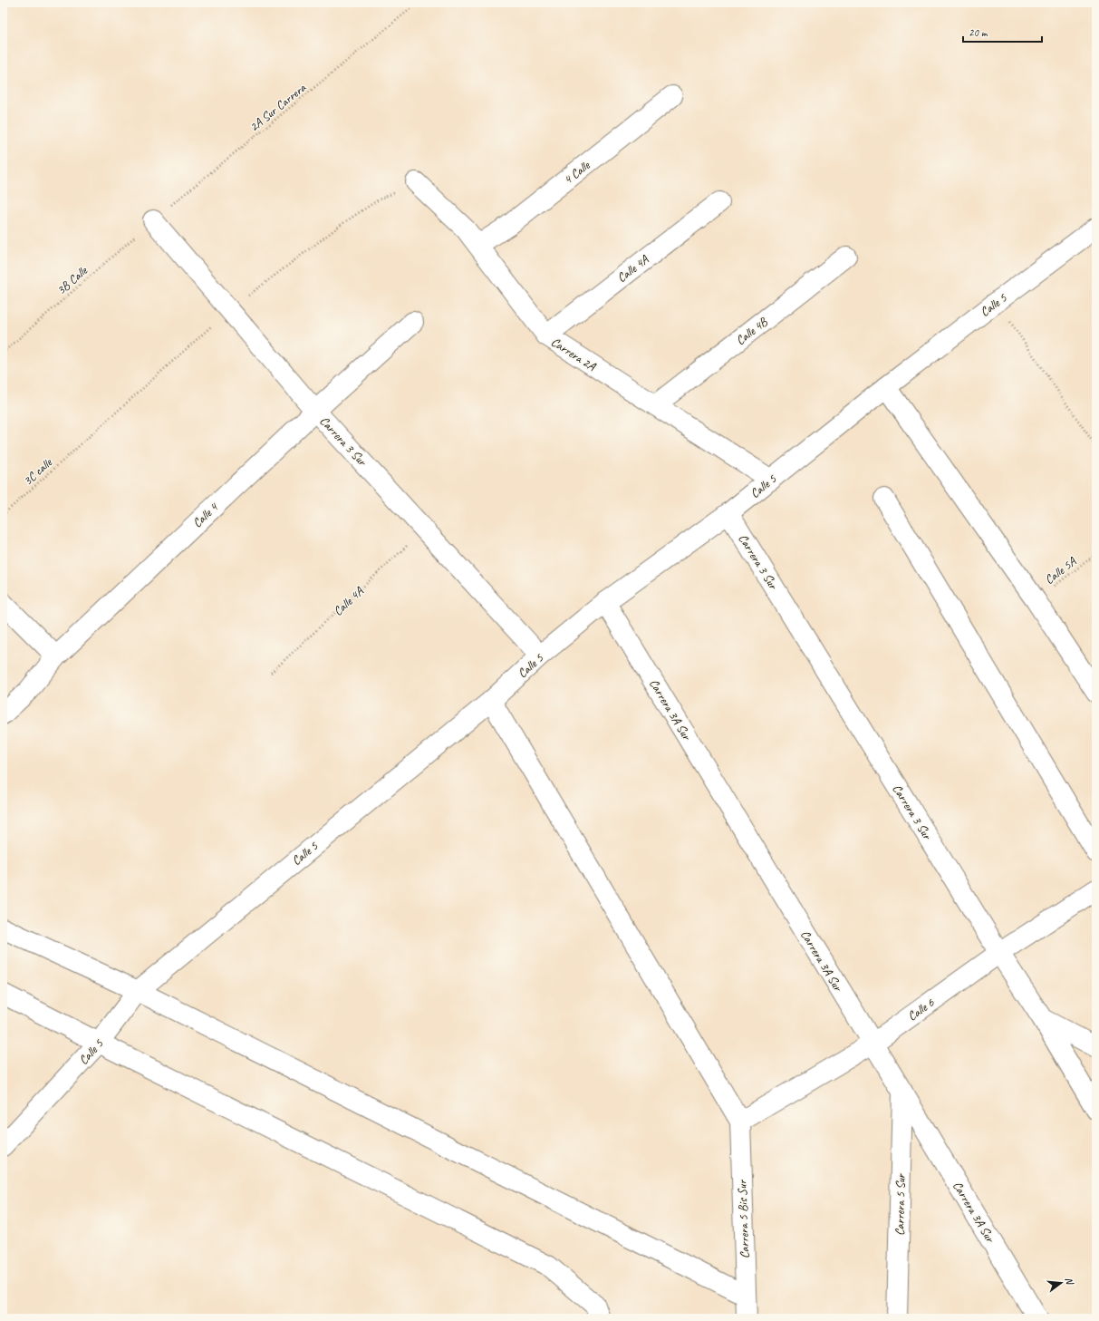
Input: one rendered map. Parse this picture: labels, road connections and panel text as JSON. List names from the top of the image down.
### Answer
{
  "streets": {
    "street": [
      "4 Calle",
      "Calle 4A",
      "Calle 5",
      "Calle 4B",
      "Carrera 2A",
      "Carrera 3 Sur",
      "Calle 4",
      "Carrera 3A Sur",
      "Calle 6",
      "Carrera 5 Sur",
      "Carrera 5 Bis Sur"
    ],
    "path": [
      "2A Sur Carrera",
      "3B Calle",
      "3C calle",
      "Calle 5A"
    ]
  },
  "crossings": [
    ["2A Sur Carrera", "3B Calle"],
    ["2A Sur Carrera", "Carrera 3 Sur"],
    ["4 Calle", "Carrera 2A"],
    ["Calle 4A", "Carrera 2A"],
    ["Calle 4A", "Carrera 3 Sur"],
    ["3B Calle", "Carrera 3 Sur"],
    ["Calle 5", "Carrera 2A"],
    ["Calle 5", "Carrera 3 Sur"],
    ["Calle 5", "Carrera 3A Sur"],
    ["Calle 4B", "Carrera 2A"],
    ["Carrera 3 Sur", "Calle 4"],
    ["Carrera 3 Sur", "Calle 6"],
    ["Carrera 3A Sur", "Calle 6"],
    ["Carrera 3A Sur", "Carrera 5 Sur"],
    ["Calle 6", "Carrera 5 Bis Sur"]
  ],
  "scale_bar": "20 m",
  "north": "right"
}
